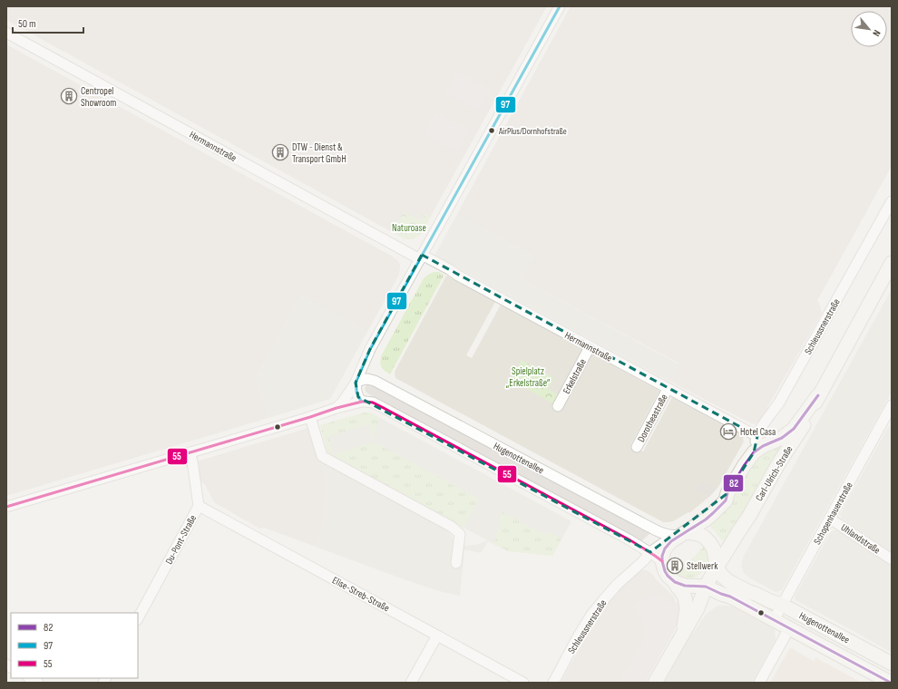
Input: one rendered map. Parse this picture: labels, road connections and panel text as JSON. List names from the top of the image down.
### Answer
{
  "streets": {
    "main road": ["Schleussnerstraße", "Hugenottenallee", "Carl-Ulrich-Straße"],
    "street": [
      "Hermannstraße",
      "Erkelstraße",
      "Dorotheastraße",
      "Schopenhauerstraße",
      "Uhlandstraße",
      "Du-Pont-Straße",
      "Elise-Streb-Straße"
    ]
  },
  "crossings": [
    ["Hermannstraße", "Schleussnerstraße"],
    ["Hermannstraße", "Erkelstraße"],
    ["Hermannstraße", "Dorotheastraße"],
    ["Schleussnerstraße", "Hugenottenallee"],
    ["Schleussnerstraße", "Carl-Ulrich-Straße"],
    ["Hugenottenallee", "Carl-Ulrich-Straße"],
    ["Hugenottenallee", "Schopenhauerstraße"],
    ["Hugenottenallee", "Du-Pont-Straße"],
    ["Schopenhauerstraße", "Uhlandstraße"],
    ["Du-Pont-Straße", "Elise-Streb-Straße"]
  ],
  "parks": ["Naturoase", "Spielplatz „Erkelstraße“"],
  "places": {
    "building": ["Centropel Showroom", "DTW - Dienst & Transport GmbH", "Stellwerk"],
    "other": ["AirPlus/Dornhofstraße"],
    "hotel": ["Hotel Casa"]
  },
  "lines": ["transit line 97", "transit line 82", "transit line 55"],
  "legend": ["82", "97", "55"],
  "scale_bar": "50 m",
  "north": "bottom right"
}
